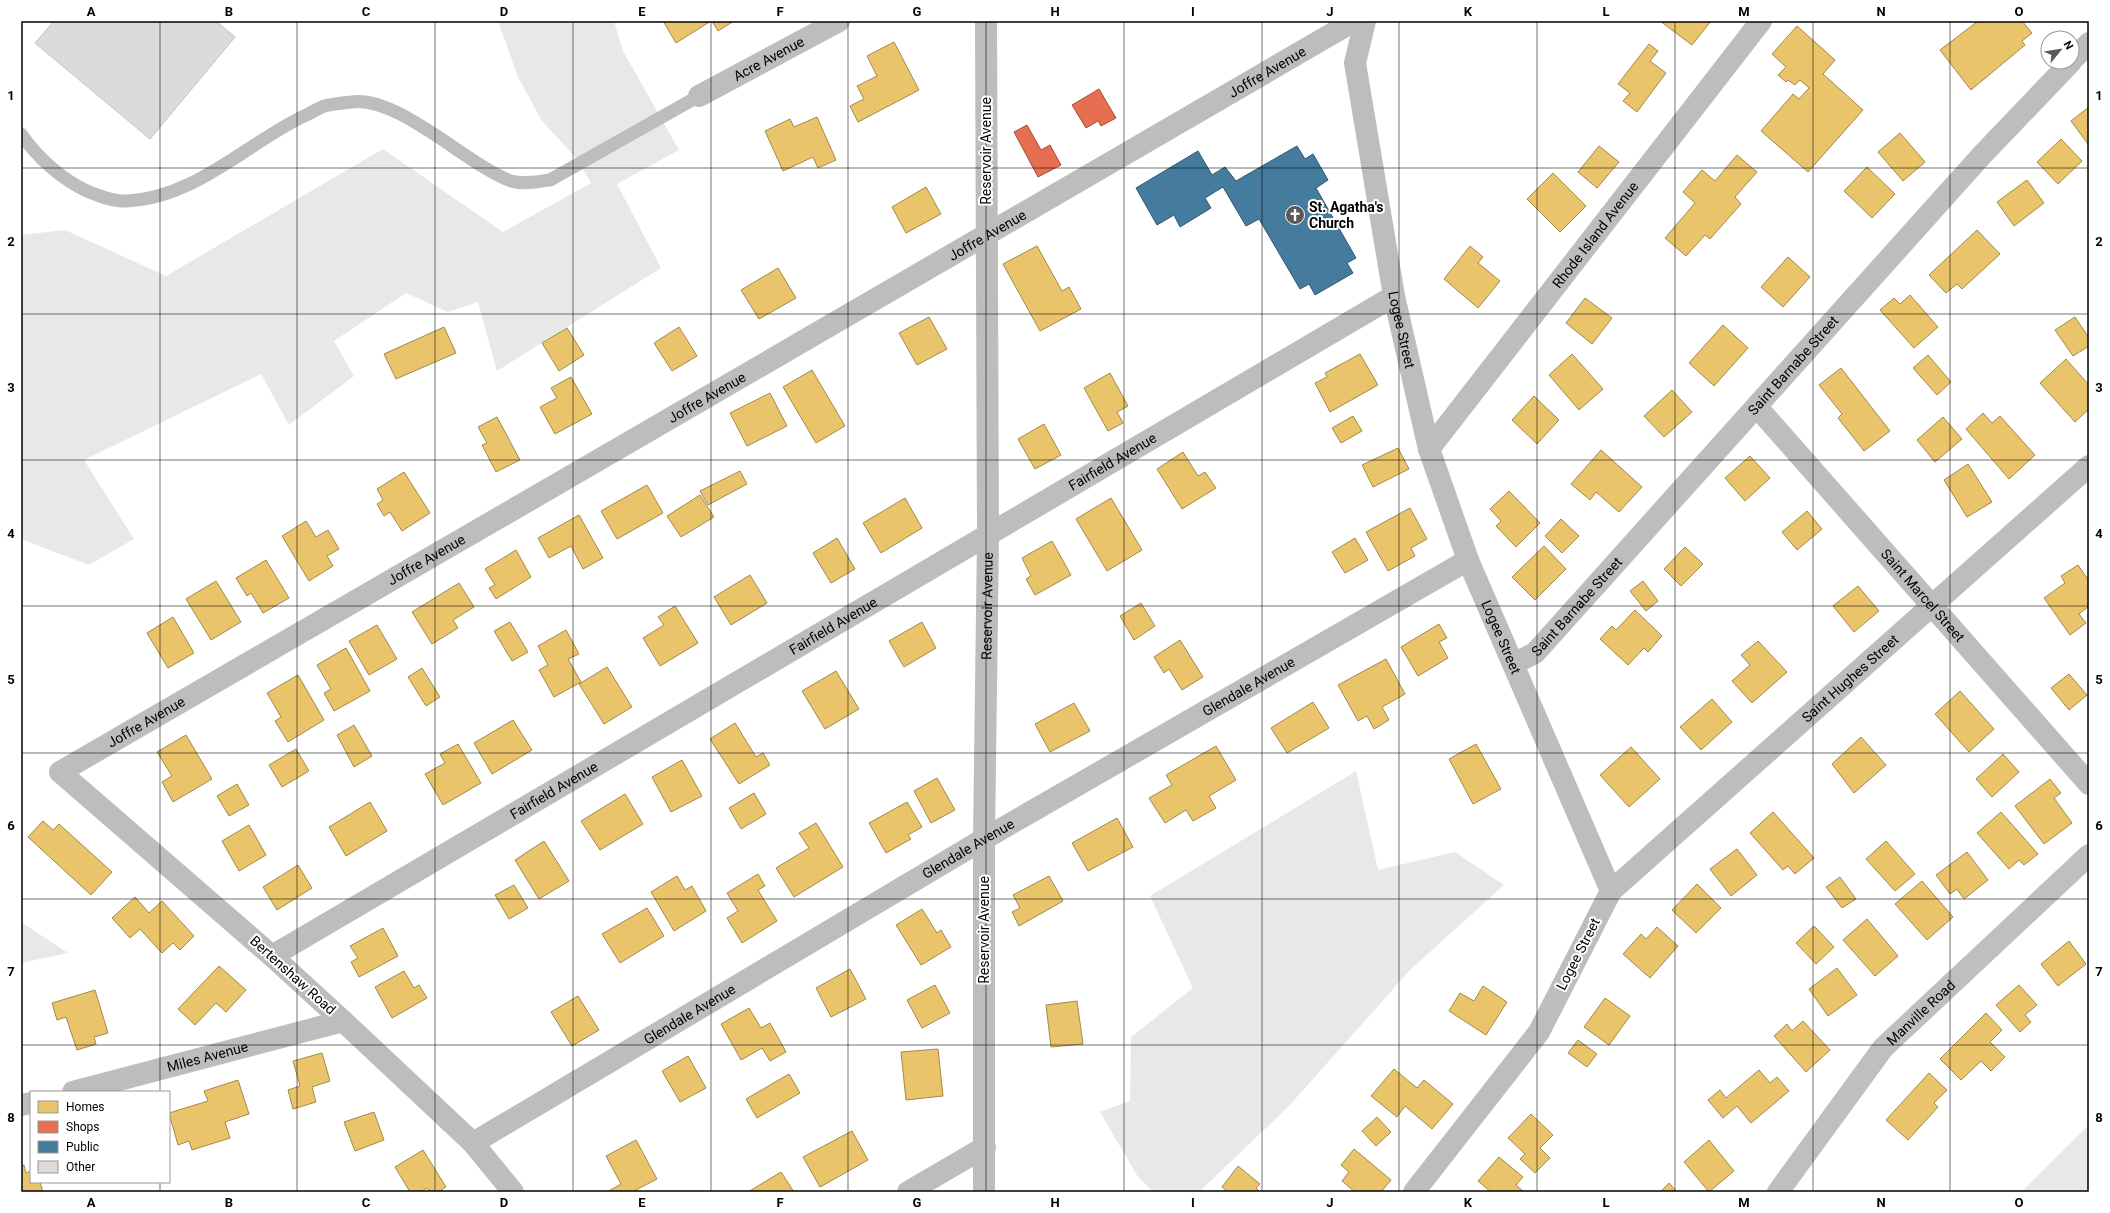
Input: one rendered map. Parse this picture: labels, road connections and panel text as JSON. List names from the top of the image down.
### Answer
{
  "streets": {
    "main road": ["Manville Road"],
    "street": [
      "Acre Avenue",
      "Joffre Avenue",
      "Reservoir Avenue",
      "Rhode Island Avenue",
      "Logee Street",
      "Saint Barnabe Street",
      "Fairfield Avenue",
      "Saint Marcel Street",
      "Saint Hughes Street",
      "Glendale Avenue",
      "Bertenshaw Road",
      "Miles Avenue"
    ]
  },
  "crossings": [
    ["Joffre Avenue", "Reservoir Avenue"],
    ["Joffre Avenue", "Bertenshaw Road"],
    ["Reservoir Avenue", "Fairfield Avenue"],
    ["Reservoir Avenue", "Glendale Avenue"],
    ["Rhode Island Avenue", "Logee Street"],
    ["Logee Street", "Saint Barnabe Street"],
    ["Logee Street", "Fairfield Avenue"],
    ["Logee Street", "Saint Hughes Street"],
    ["Logee Street", "Glendale Avenue"],
    ["Saint Barnabe Street", "Saint Marcel Street"],
    ["Fairfield Avenue", "Bertenshaw Road"],
    ["Saint Marcel Street", "Saint Hughes Street"],
    ["Glendale Avenue", "Bertenshaw Road"],
    ["Bertenshaw Road", "Miles Avenue"]
  ],
  "places": {
    "church": ["St. Agatha's Church"]
  },
  "legend": [
    "Homes",
    "Shops",
    "Public",
    "Other"
  ],
  "north": "top right",
  "grid": {
    "columns": [
      "A",
      "B",
      "C",
      "D",
      "E",
      "F",
      "G",
      "H",
      "I",
      "J",
      "K",
      "L",
      "M",
      "N",
      "O"
    ],
    "rows": [
      "1",
      "2",
      "3",
      "4",
      "5",
      "6",
      "7",
      "8"
    ]
  }
}
